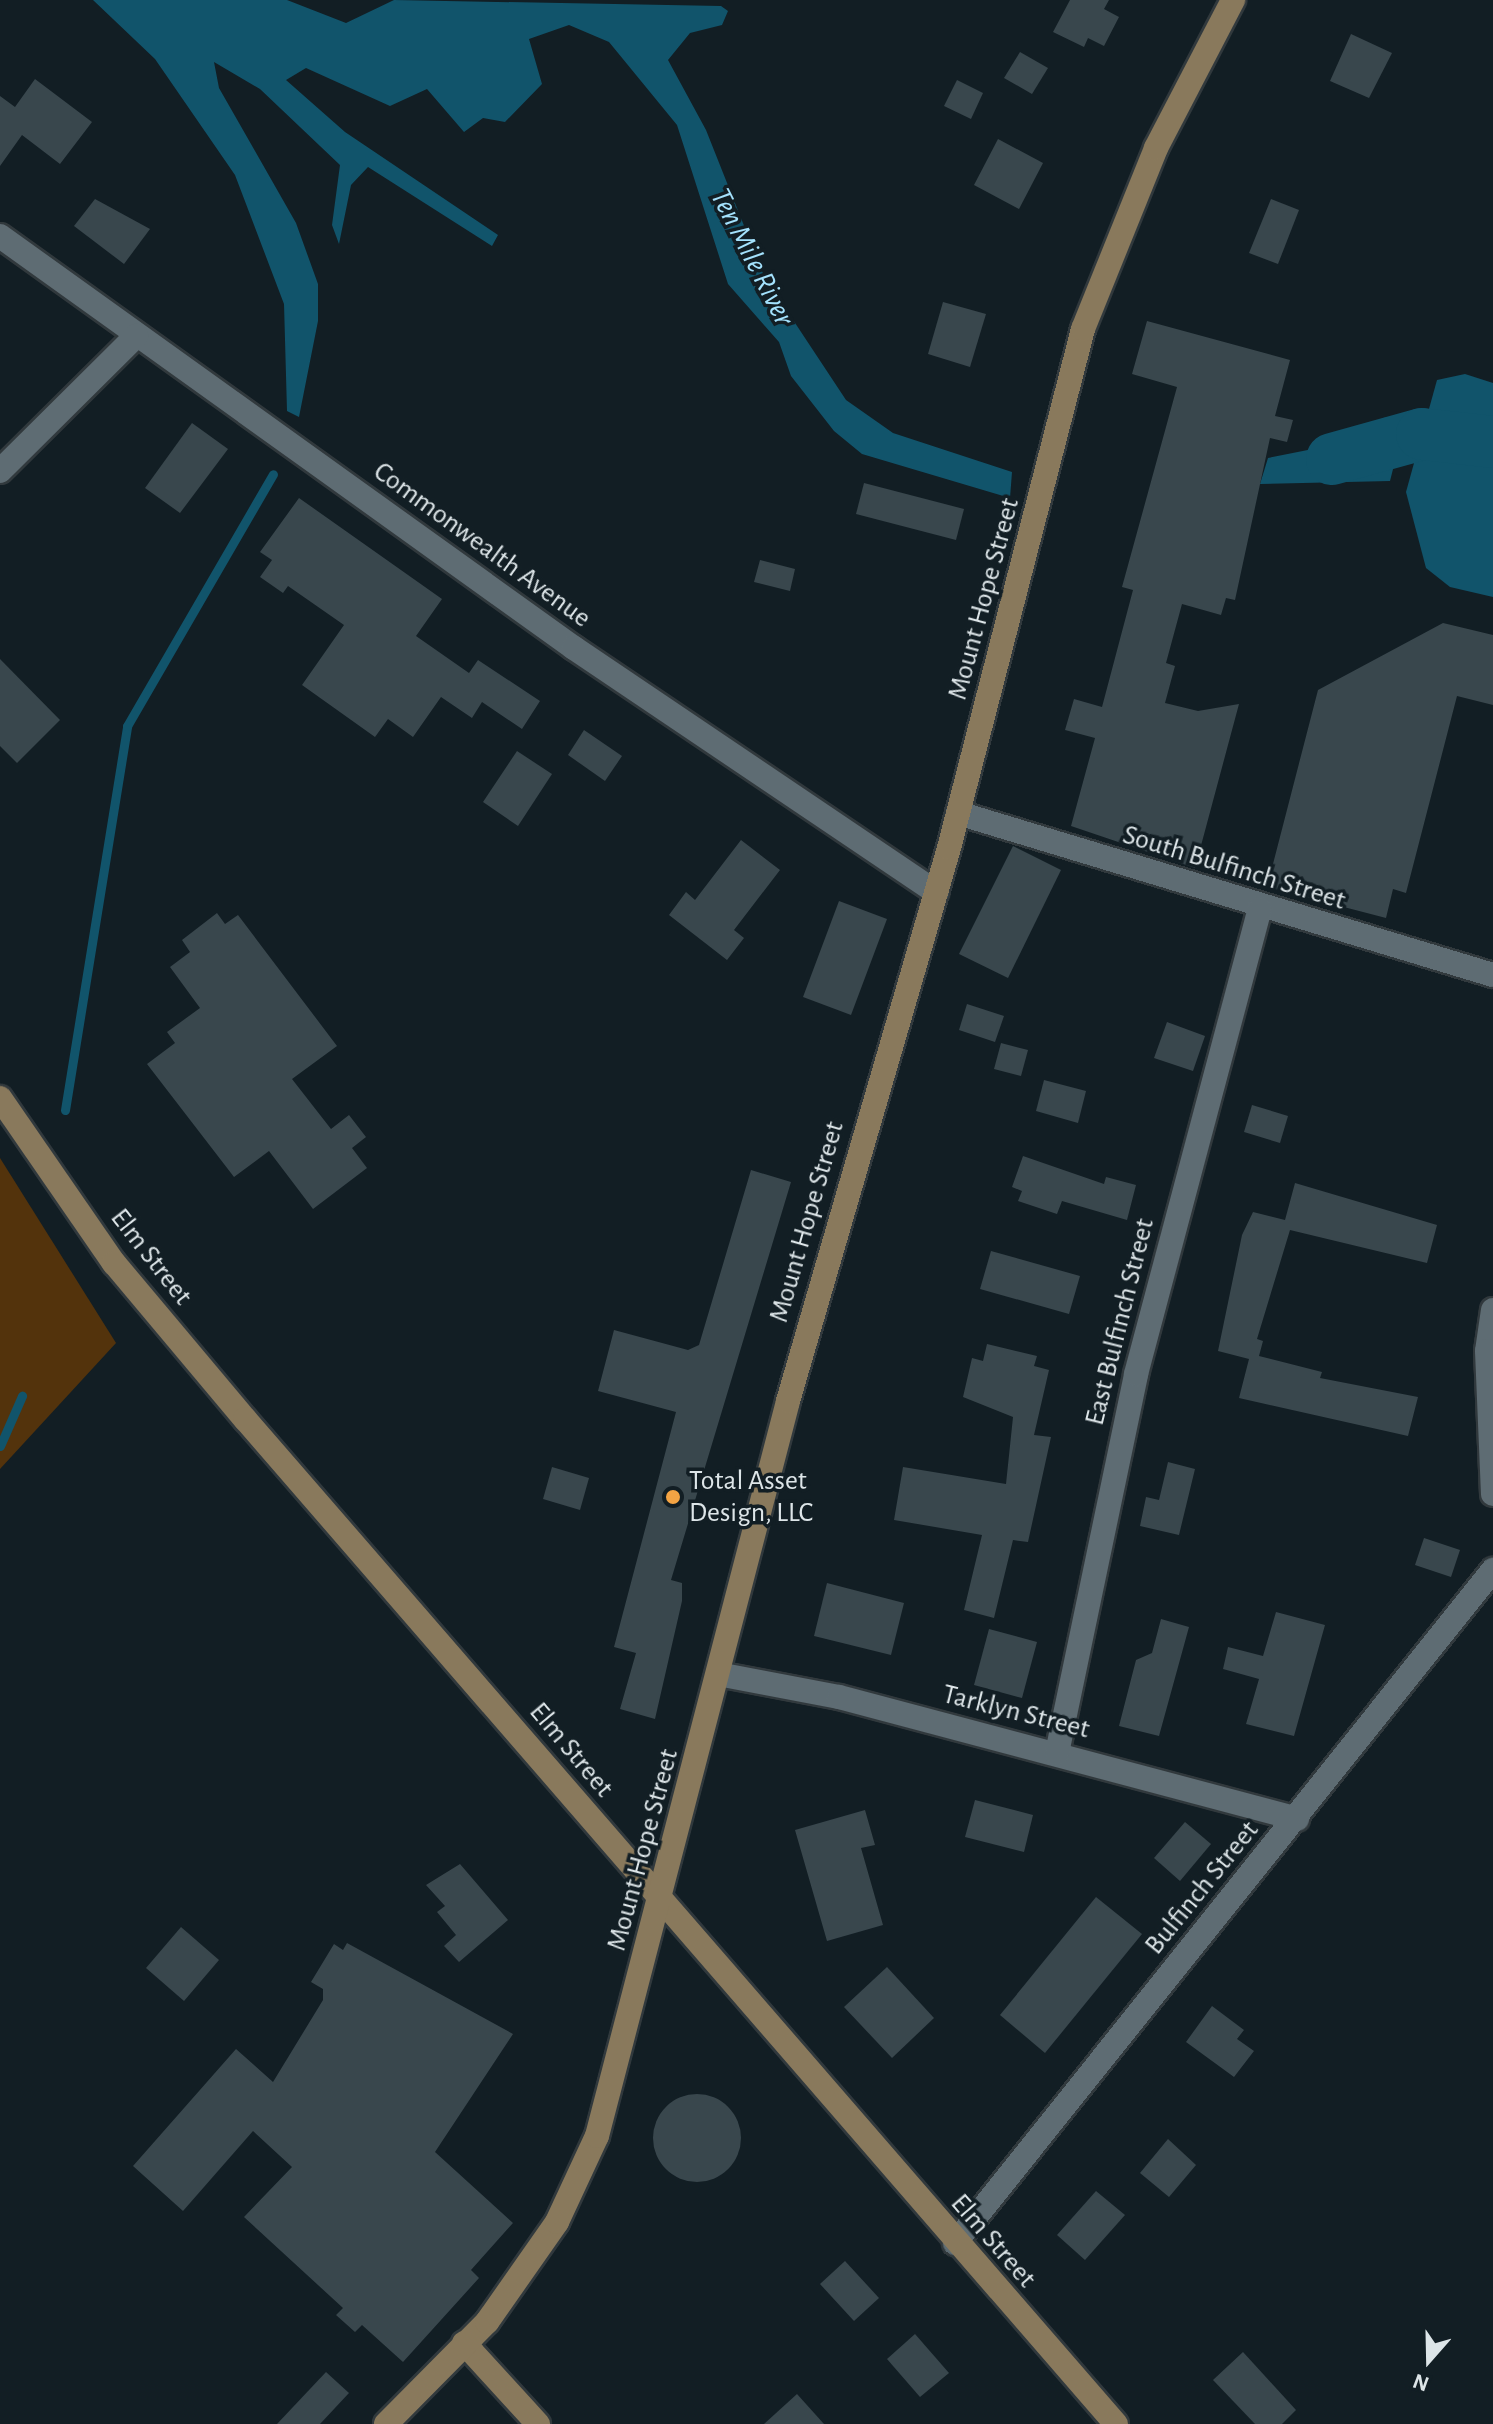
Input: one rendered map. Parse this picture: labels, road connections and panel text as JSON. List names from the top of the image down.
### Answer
{
  "streets": {
    "street": [
      "Commonwealth Avenue",
      "Mount Hope Street",
      "South Bulfinch Street",
      "Elm Street",
      "East Bulfinch Street",
      "Tarklyn Street",
      "Bulfinch Street"
    ]
  },
  "crossings": [
    ["Commonwealth Avenue", "Mount Hope Street"],
    ["Mount Hope Street", "South Bulfinch Street"],
    ["Mount Hope Street", "Elm Street"],
    ["Mount Hope Street", "Tarklyn Street"],
    ["South Bulfinch Street", "East Bulfinch Street"],
    ["Elm Street", "Bulfinch Street"],
    ["East Bulfinch Street", "Tarklyn Street"],
    ["Tarklyn Street", "Bulfinch Street"]
  ],
  "water": ["Ten Mile River"],
  "places": ["Total Asset Design, LLC"],
  "north": "bottom"
}
